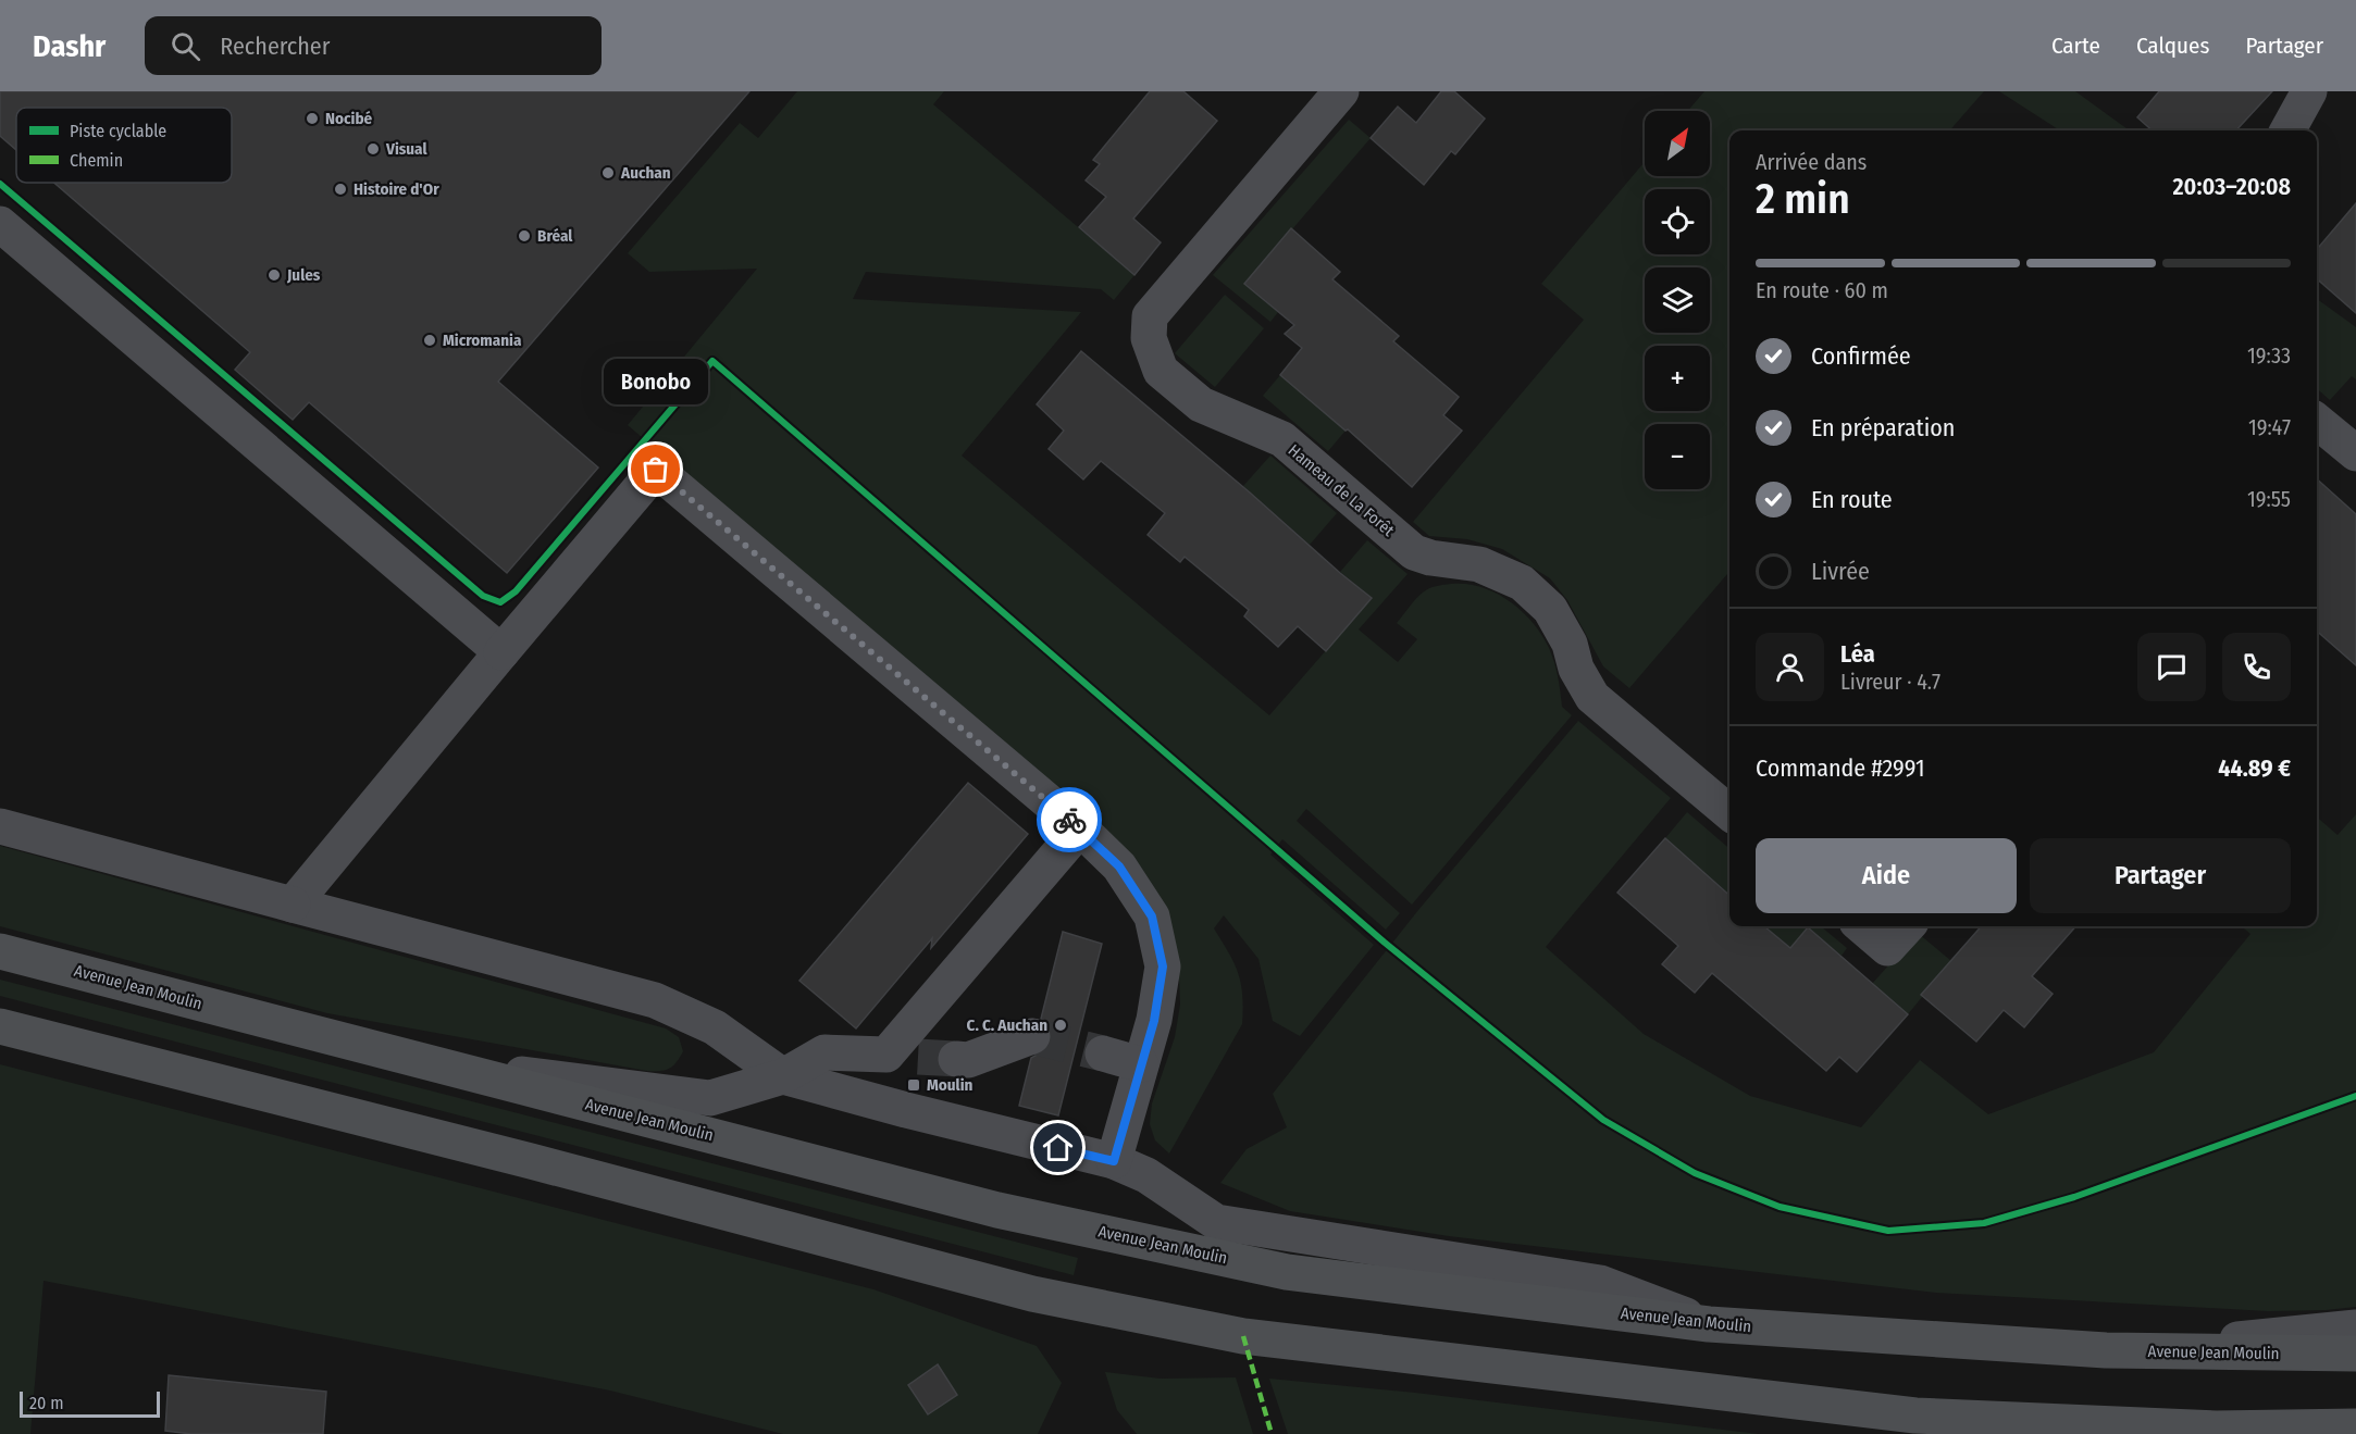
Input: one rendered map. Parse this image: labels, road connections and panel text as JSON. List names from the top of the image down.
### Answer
{
  "streets": {
    "main road": ["Avenue Jean Moulin"],
    "street": ["Hameau de La Forêt"]
  },
  "places": {
    "other": [
      "Nocibé",
      "Visual",
      "Auchan",
      "Histoire d'Or",
      "Bréal",
      "Jules",
      "Micromania",
      "Bonobo",
      "C. C. Auchan"
    ],
    "transit": ["Moulin"]
  },
  "legend": ["Piste cyclable", "Chemin"],
  "scale_bar": "20 m",
  "north": "top right",
  "page": {
    "header": "Dashr",
    "search": "Rechercher",
    "nav": ["Carte", "Calques", "Partager"],
    "map_buttons": ["+", "−"],
    "heading": ["2 min", "Arrivée dans", "20:03–20:08"],
    "panel": [
      "Léa",
      "Livreur · 4.7",
      "Commande #2991",
      "44.89 €"
    ],
    "bar": "En route · 60 m",
    "list": [
      ["Confirmée", "19:33"],
      ["En préparation", "19:47"],
      ["En route", "19:55"],
      "Livrée"
    ],
    "bubble": "Bonobo",
    "buttons": ["Aide", "Partager"],
    "scale": "20 m"
  }
}
